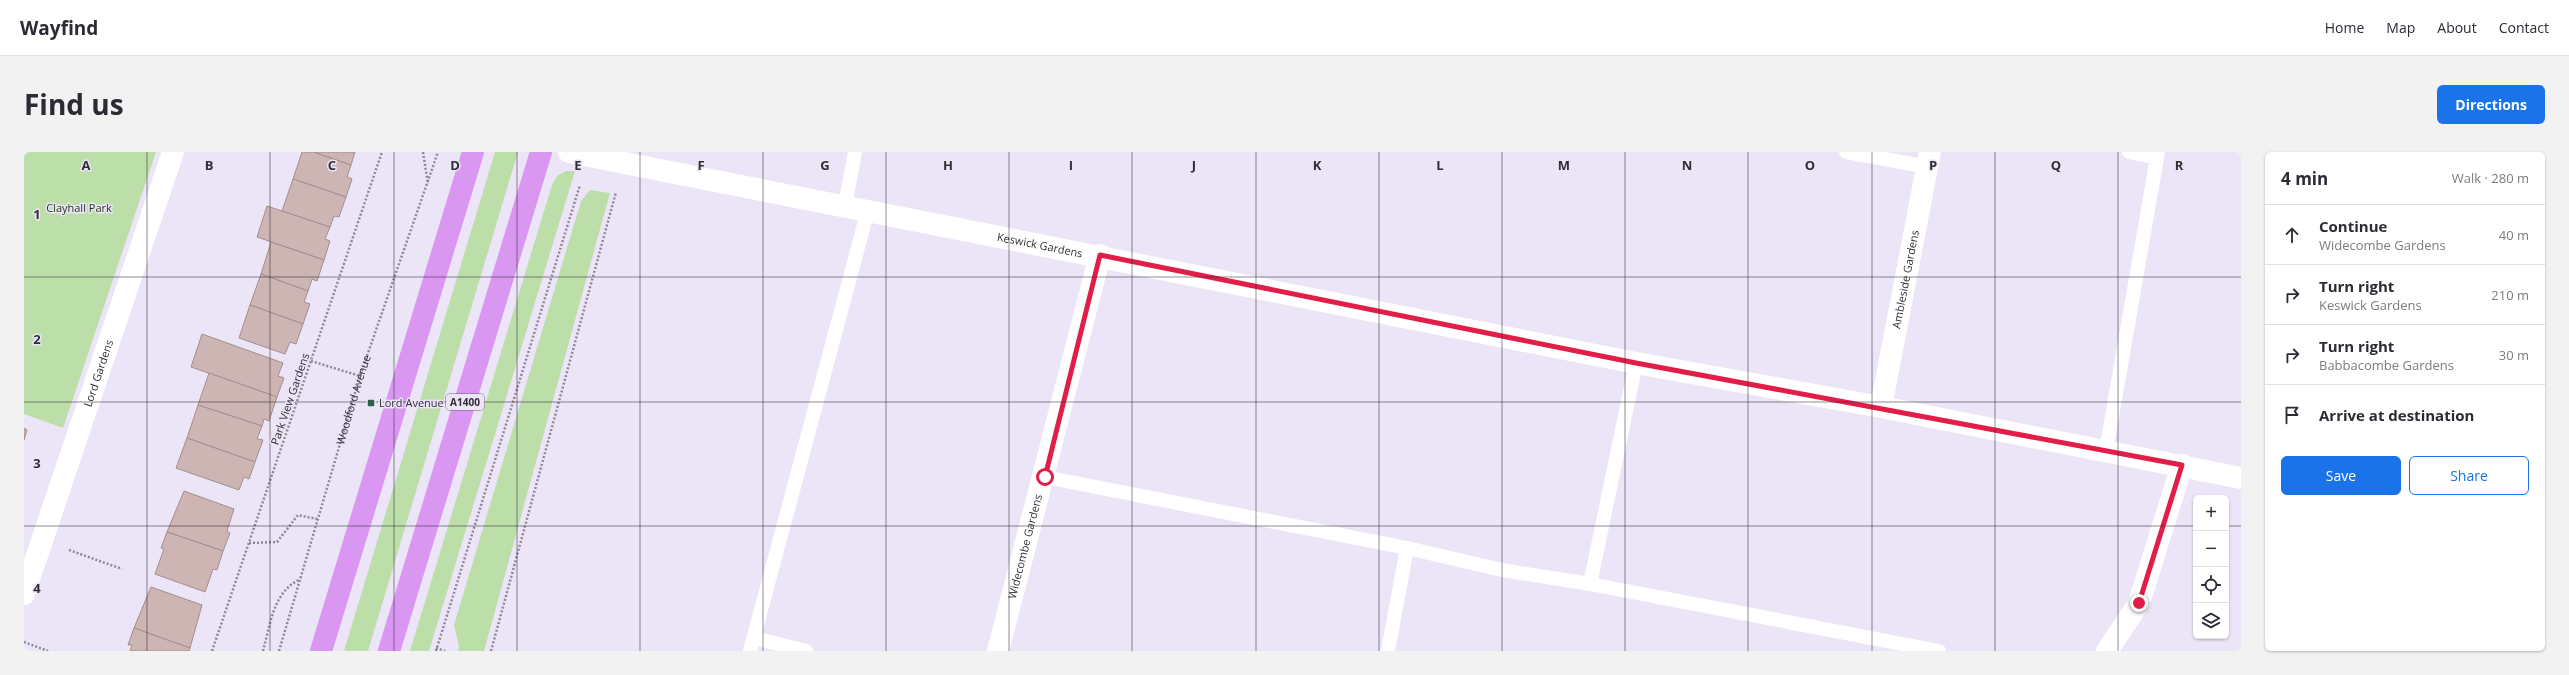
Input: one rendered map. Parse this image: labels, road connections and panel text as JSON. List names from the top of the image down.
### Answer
{
  "streets": {
    "highway": ["A1400"],
    "street": [
      "Keswick Gardens",
      "Ambleside Gardens",
      "Lord Gardens",
      "Widecombe Gardens"
    ],
    "path": ["Park View Gardens", "Woodford Avenue"]
  },
  "crossings": [
    ["Keswick Gardens", "Ambleside Gardens"],
    ["Keswick Gardens", "Widecombe Gardens"]
  ],
  "parks": ["Clayhall Park"],
  "places": {
    "transit": ["Lord Avenue"]
  },
  "page": {
    "header": "Wayfind",
    "nav": [
      "Home",
      "Map",
      "About",
      "Contact"
    ],
    "title": "Find us",
    "buttons": [
      "Directions",
      ["Save", "Share"]
    ],
    "heading": ["4 min", "Walk · 280 m"],
    "list": [
      ["Continue", "Widecombe Gardens", "40 m"],
      ["Turn right", "Keswick Gardens", "210 m"],
      ["Turn right", "Babbacombe Gardens", "30 m"],
      "Arrive at destination"
    ],
    "map_buttons": ["+", "−"]
  },
  "grid": {
    "columns": [
      "A",
      "B",
      "C",
      "D",
      "E",
      "F",
      "G",
      "H",
      "I",
      "J",
      "K",
      "L",
      "M",
      "N",
      "O",
      "P",
      "Q",
      "R"
    ],
    "rows": [
      "1",
      "2",
      "3",
      "4"
    ]
  }
}
